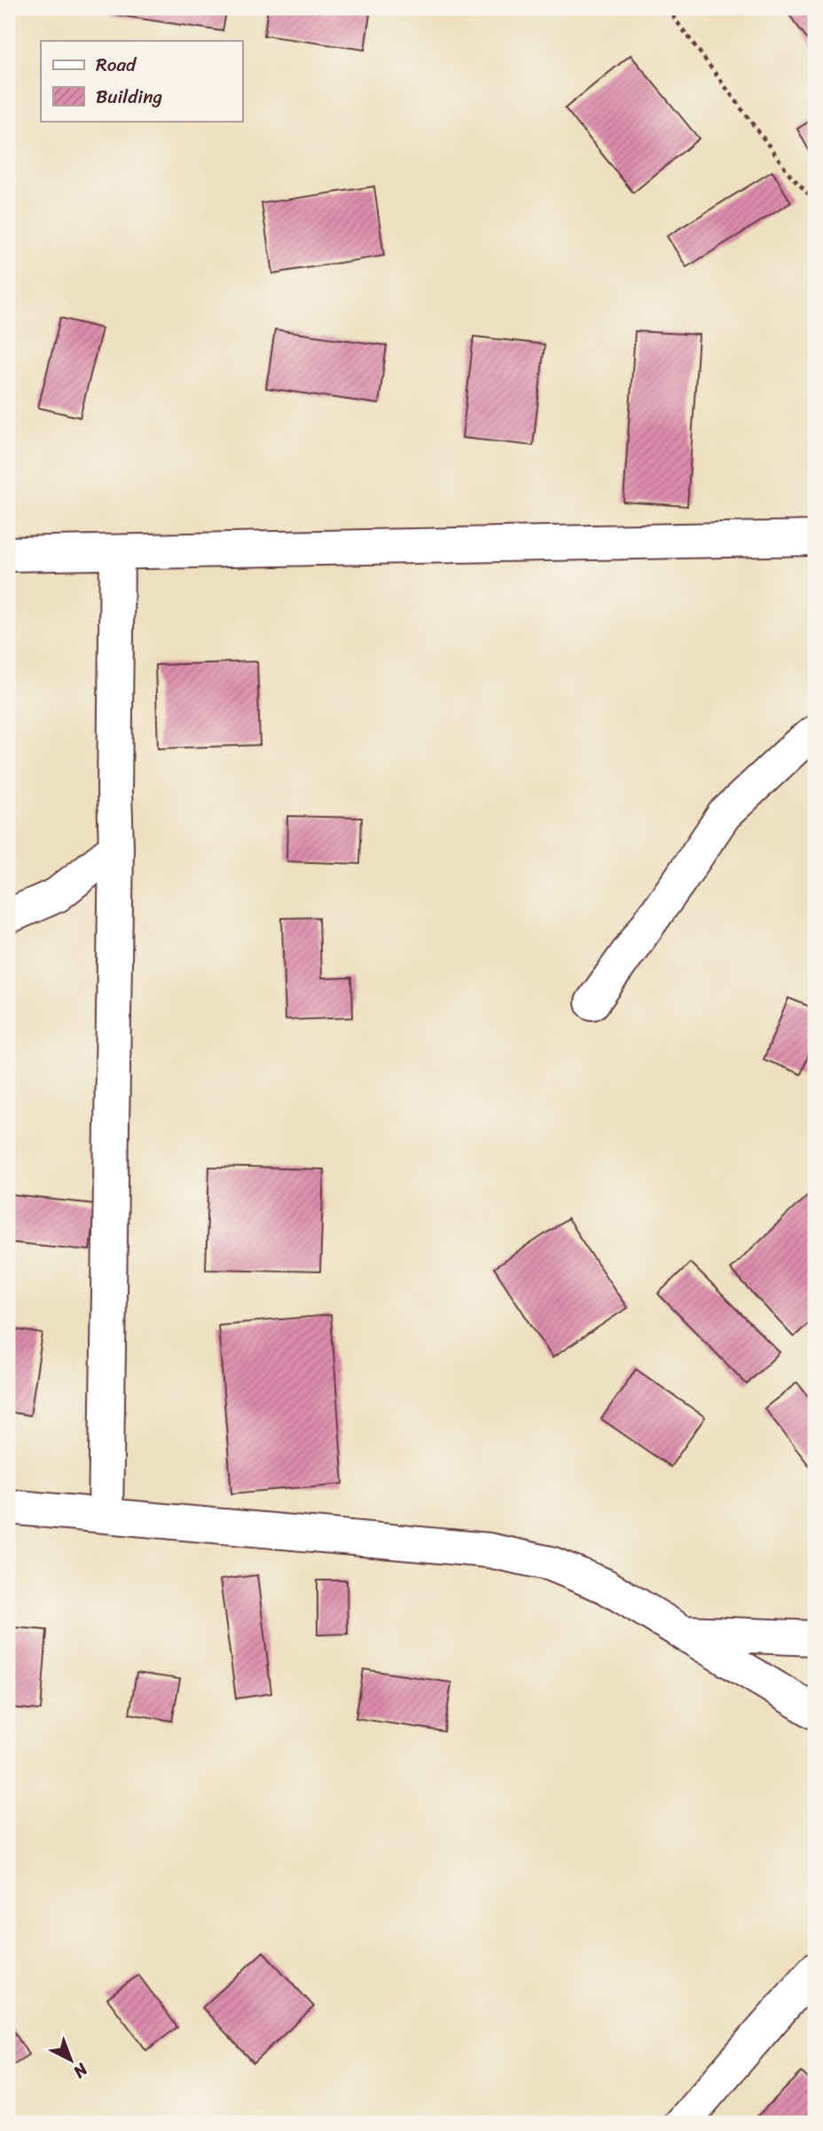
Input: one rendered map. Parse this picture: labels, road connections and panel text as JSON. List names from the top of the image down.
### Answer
{
  "legend": ["Road", "Building"],
  "north": "bottom right"
}
